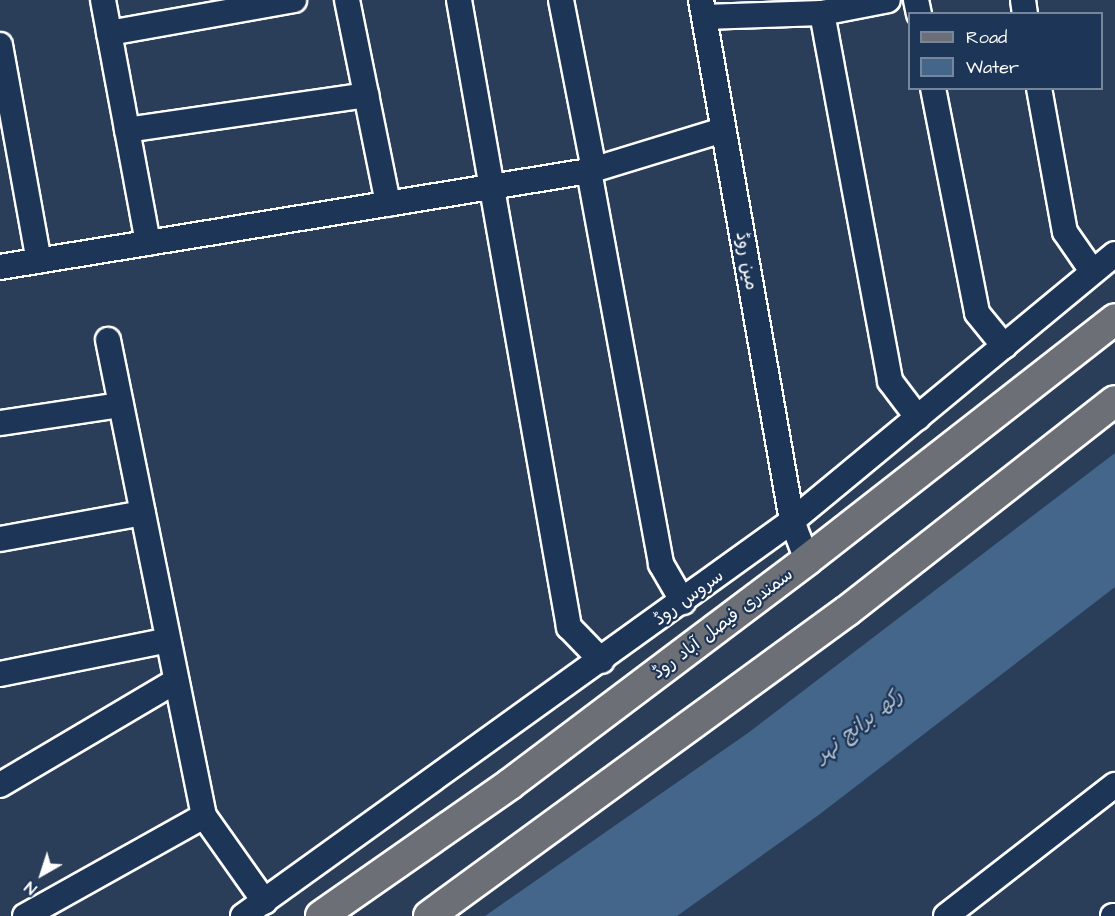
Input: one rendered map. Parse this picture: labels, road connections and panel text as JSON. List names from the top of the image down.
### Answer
{
  "streets": {
    "main road": ["سمندری فیصل آباد روڈ"],
    "street": ["مین روڈ", "سروس روڈ"]
  },
  "crossings": [
    ["مین روڈ", "سروس روڈ"],
    ["مین روڈ", "سمندری فیصل آباد روڈ"]
  ],
  "water": ["رکھ برانچ نہر"],
  "legend": ["Road", "Water"],
  "north": "bottom left"
}
